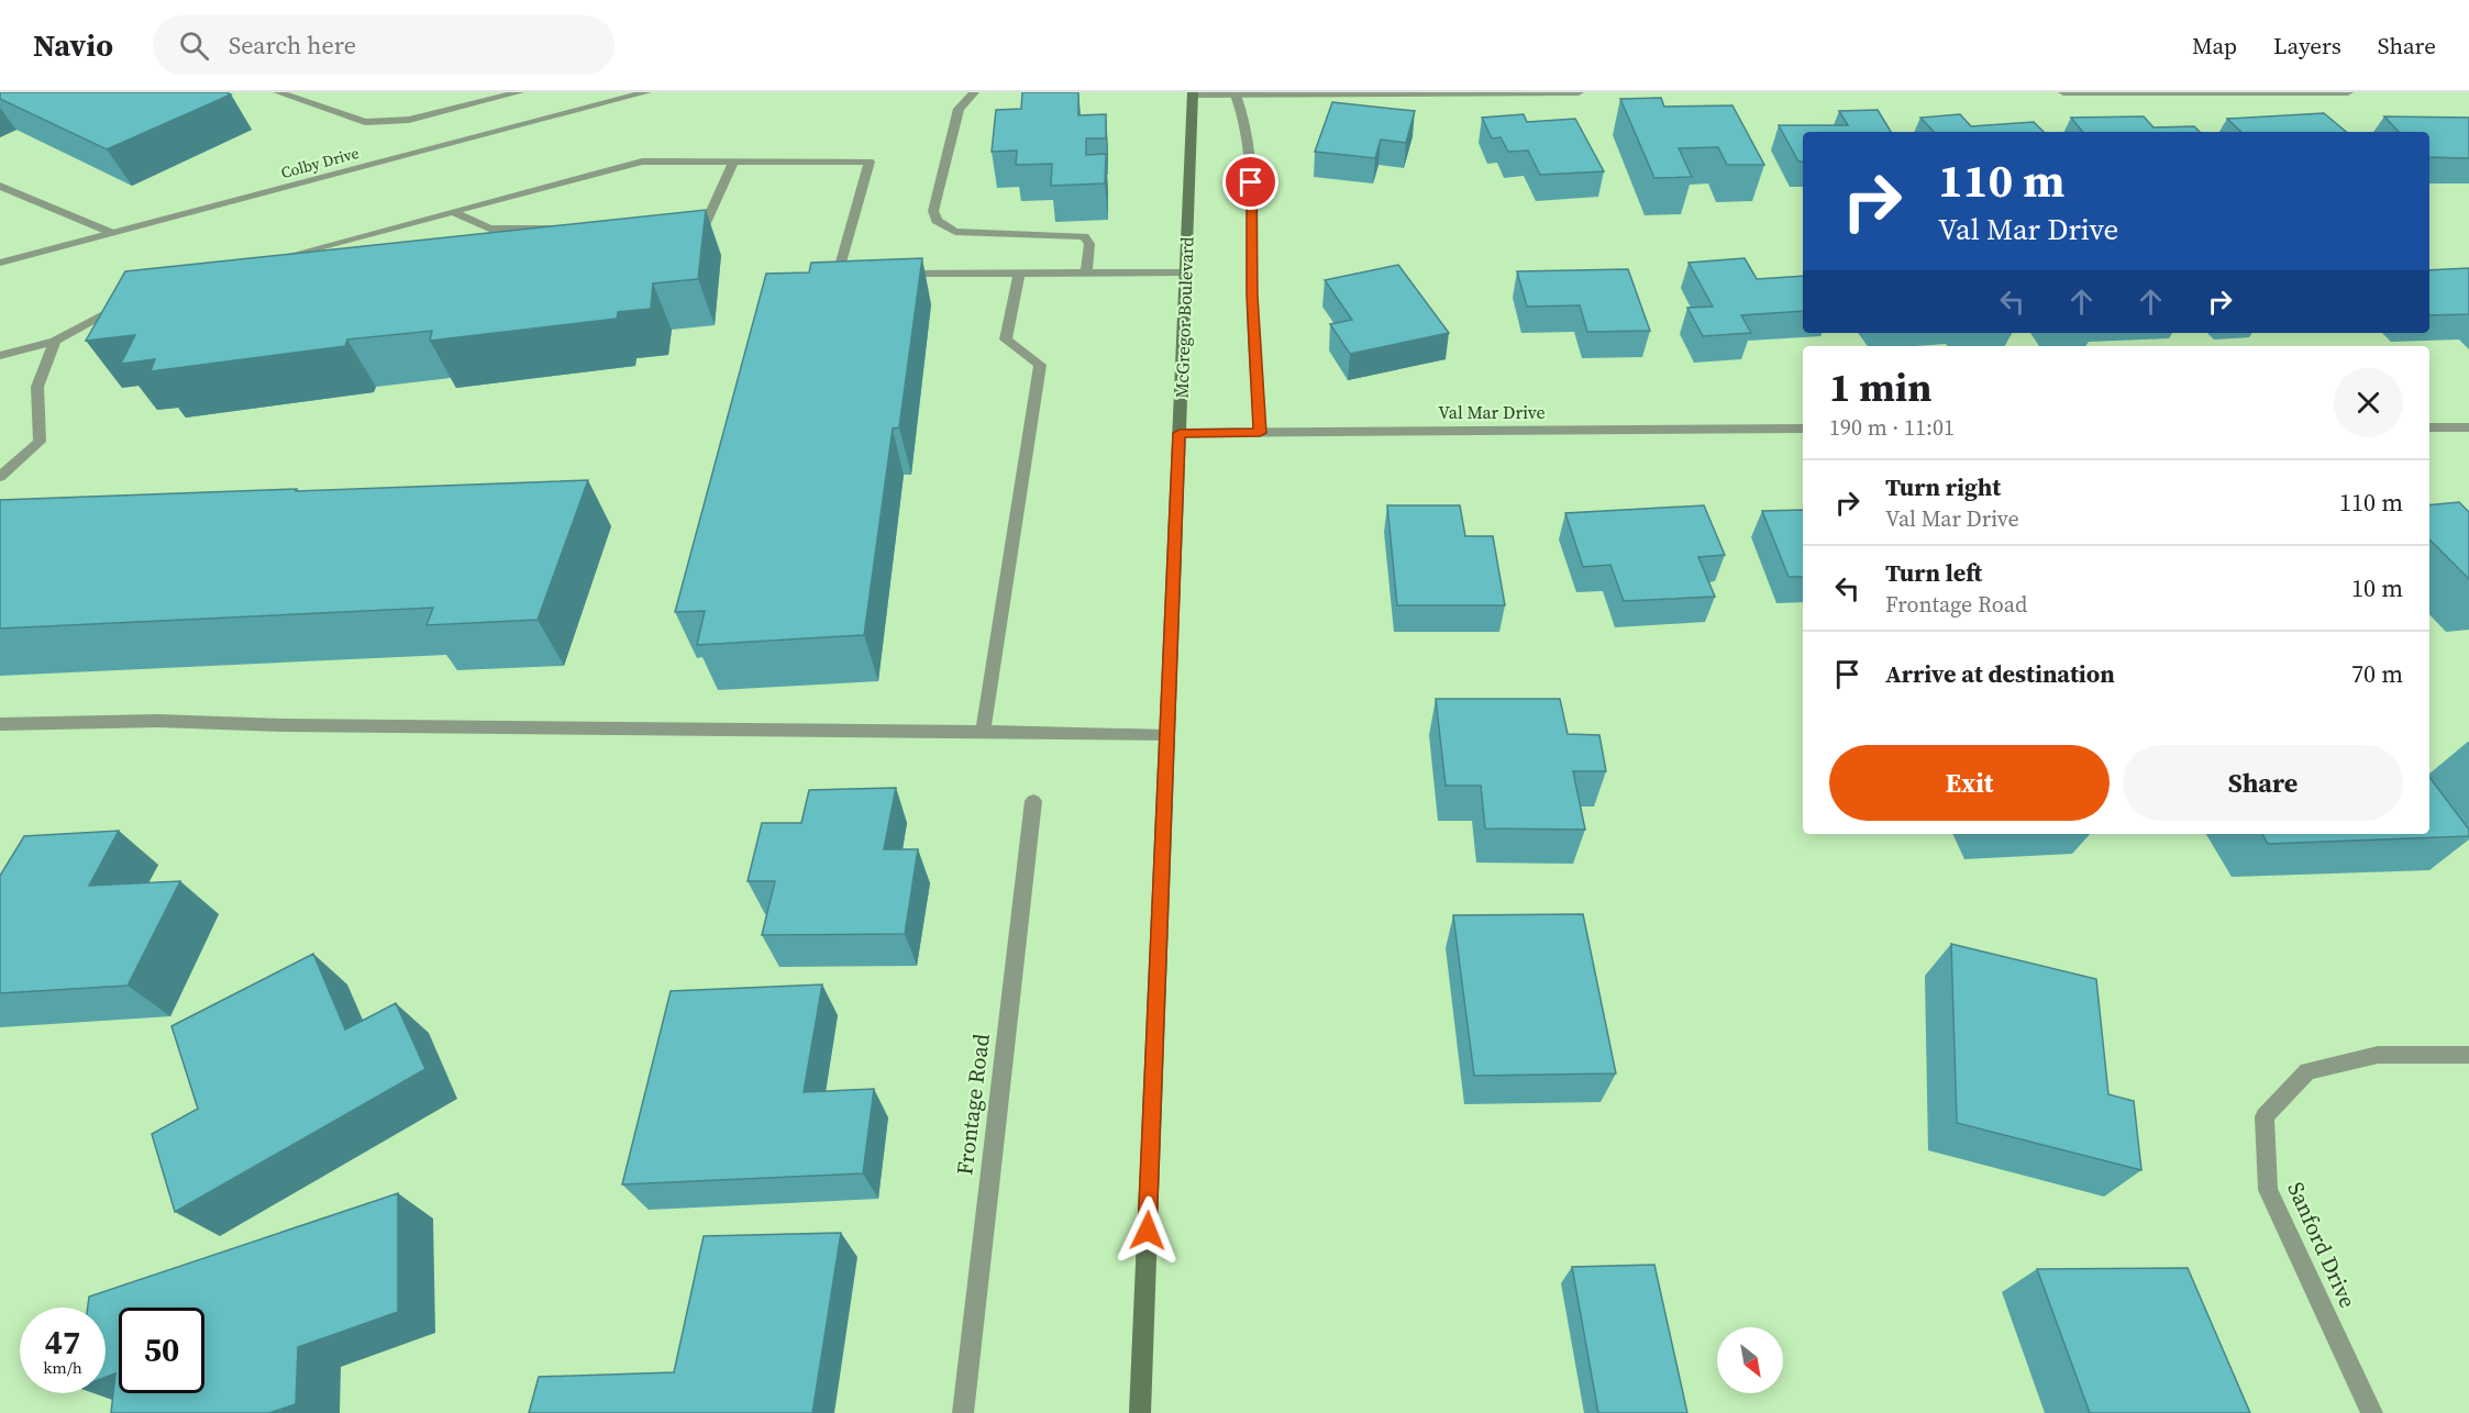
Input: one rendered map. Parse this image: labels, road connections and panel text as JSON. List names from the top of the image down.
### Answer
{
  "streets": {
    "main road": ["McGregor Boulevard"],
    "street": [
      "Colby Drive",
      "Val Mar Drive",
      "Frontage Road",
      "Sanford Drive"
    ]
  },
  "crossings": [
    ["McGregor Boulevard", "Val Mar Drive"]
  ],
  "north": "bottom right",
  "page": {
    "header": "Navio",
    "search": "Search here",
    "nav": ["Map", "Layers", "Share"],
    "turn": ["110 m", "Val Mar Drive"],
    "heading": ["1 min", "190 m · 11:01"],
    "list": [
      {
        "name": "Turn right",
        "note": "Val Mar Drive",
        "value": "110 m"
      },
      {
        "name": "Turn left",
        "note": "Frontage Road",
        "value": "10 m"
      },
      {
        "name": "Arrive at destination",
        "value": "70 m"
      }
    ],
    "buttons": ["Exit", "Share"],
    "speed": "47 km/h",
    "limit": "50"
  }
}
